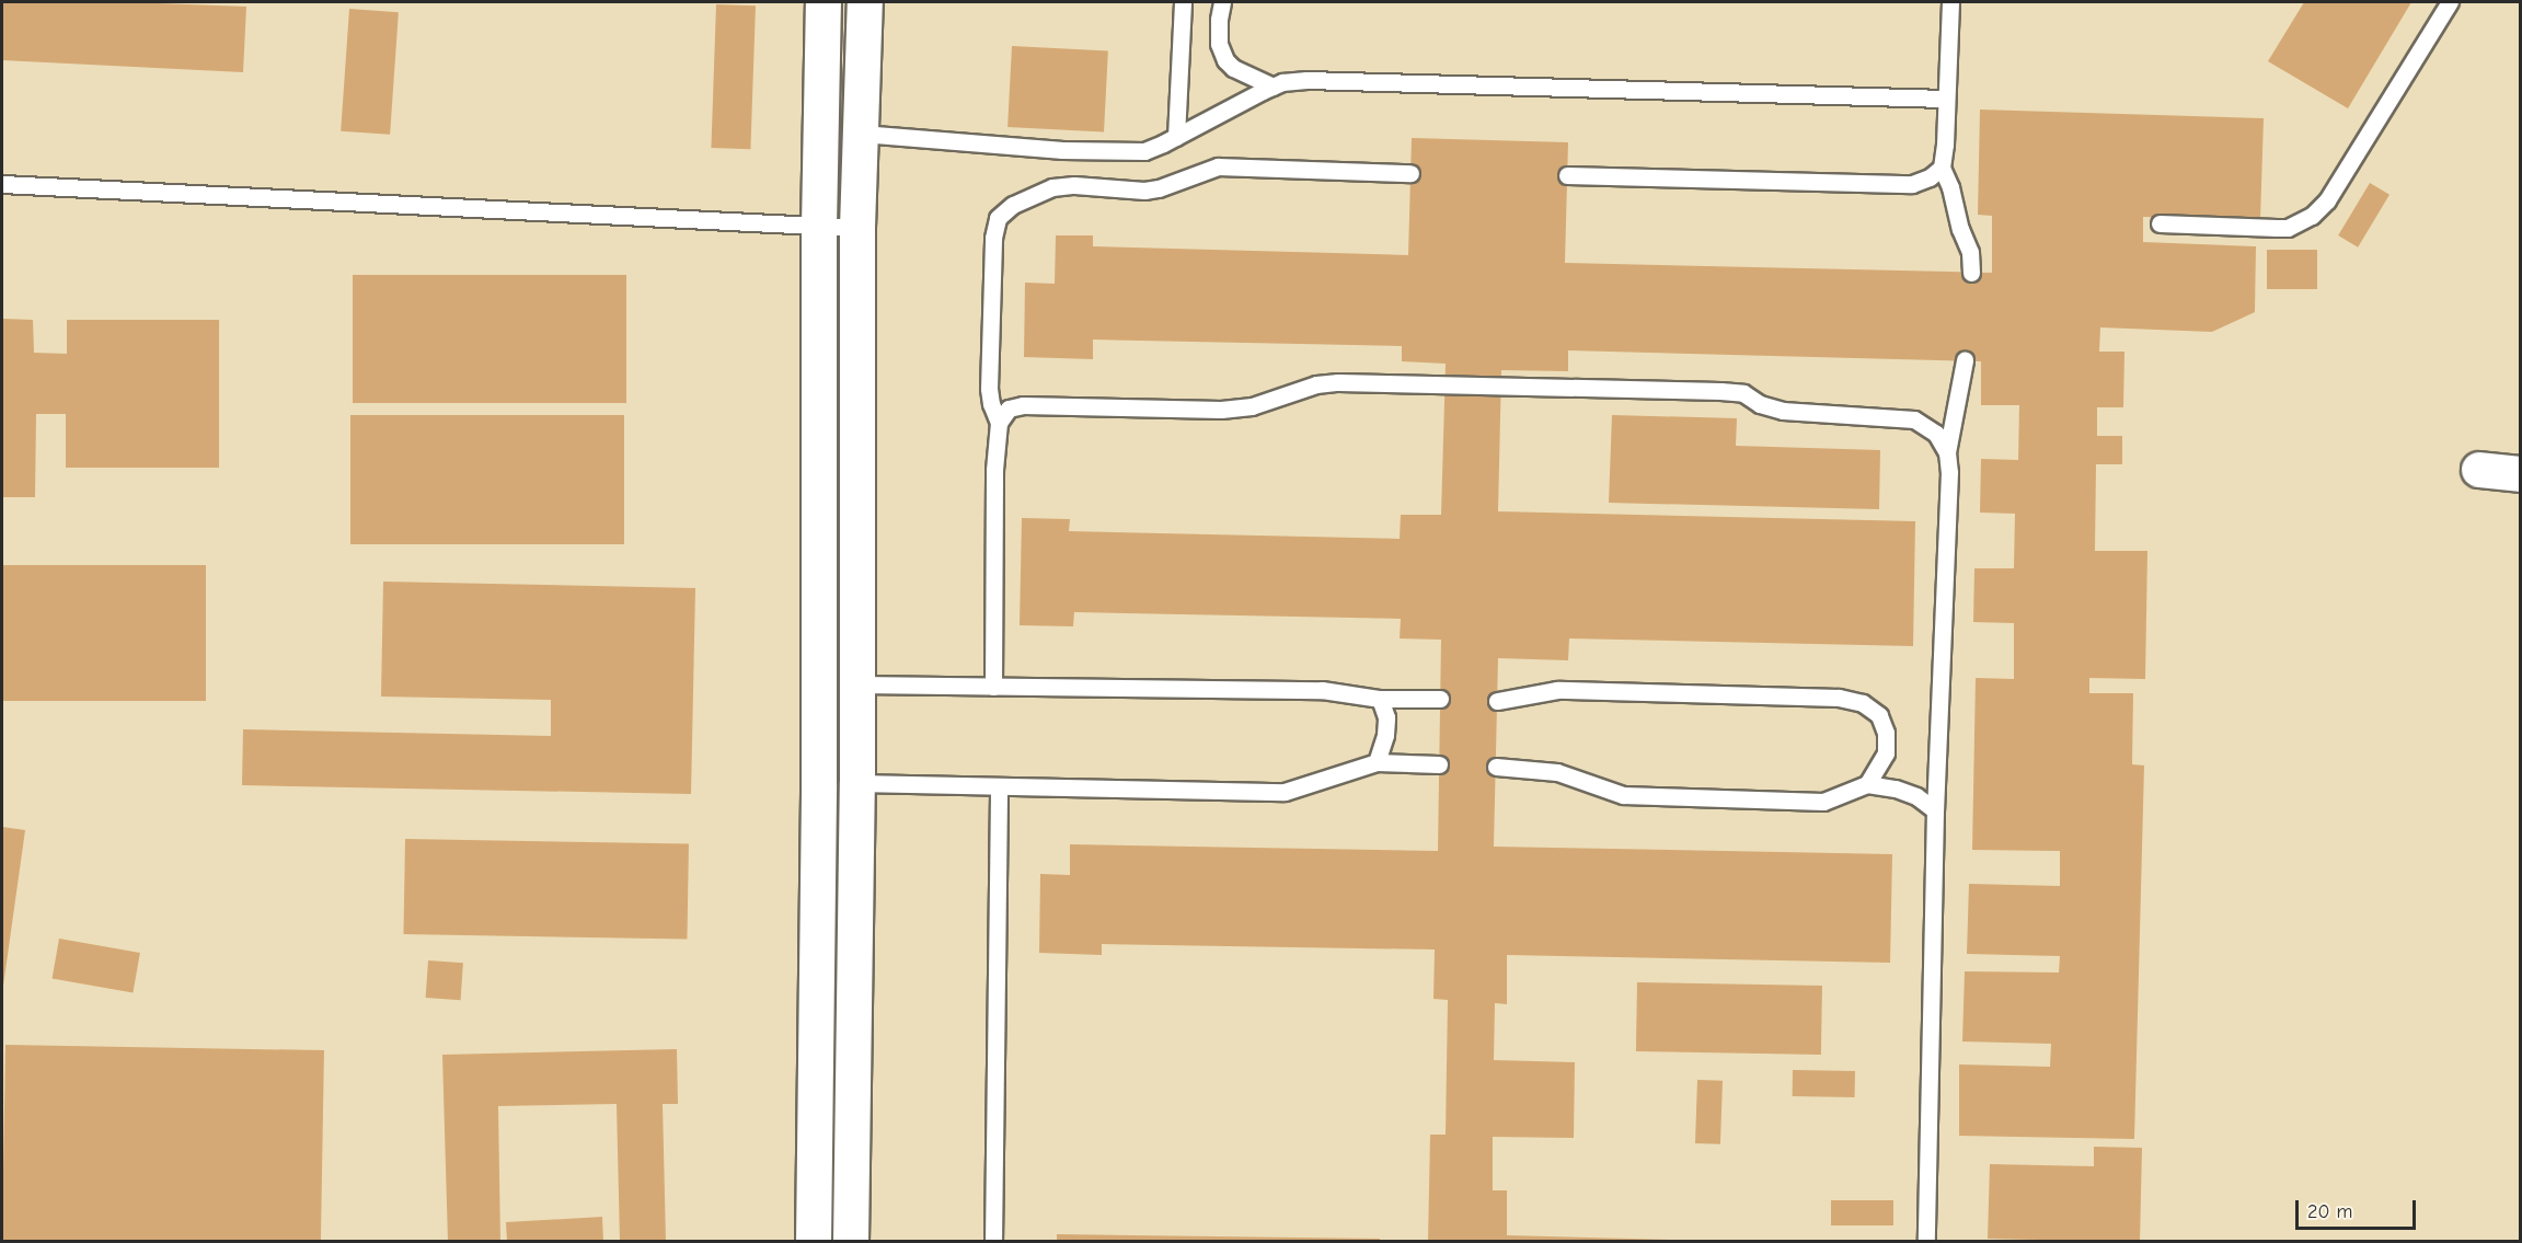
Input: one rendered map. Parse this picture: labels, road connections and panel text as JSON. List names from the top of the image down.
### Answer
{
  "scale_bar": "20 m"
}
